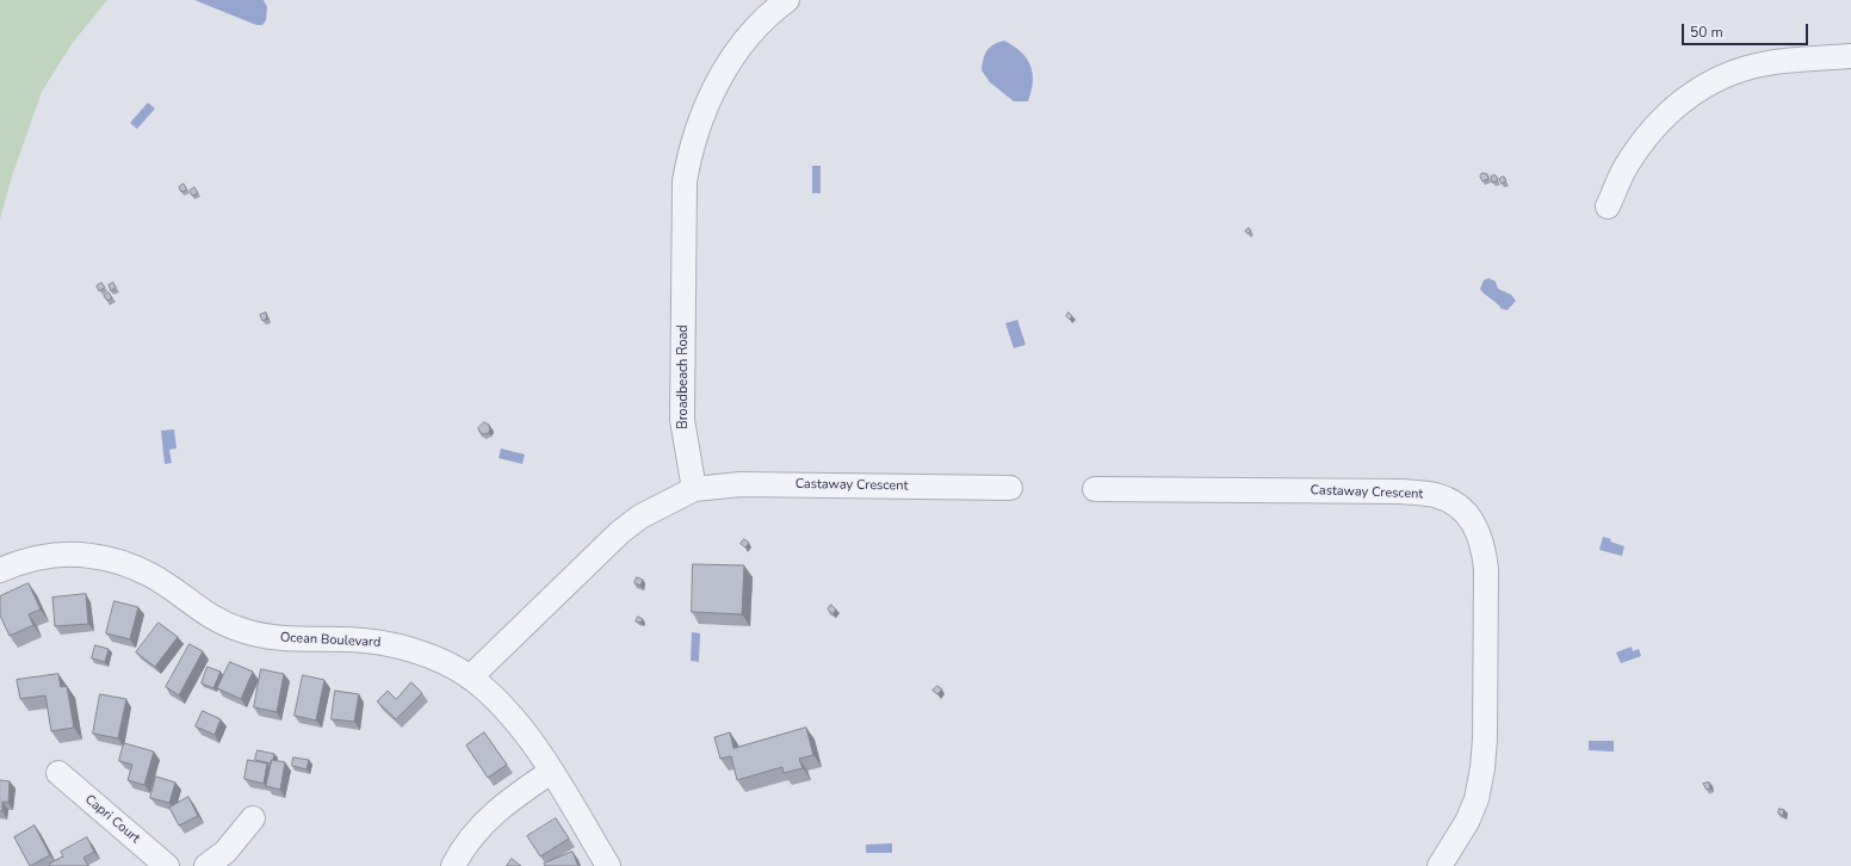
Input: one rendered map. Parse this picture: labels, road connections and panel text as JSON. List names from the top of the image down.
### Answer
{
  "streets": {
    "street": [
      "Broadbeach Road",
      "Castaway Crescent",
      "Ocean Boulevard",
      "Capri Court"
    ]
  },
  "crossings": [
    ["Broadbeach Road", "Castaway Crescent"]
  ],
  "scale_bar": "50 m"
}
